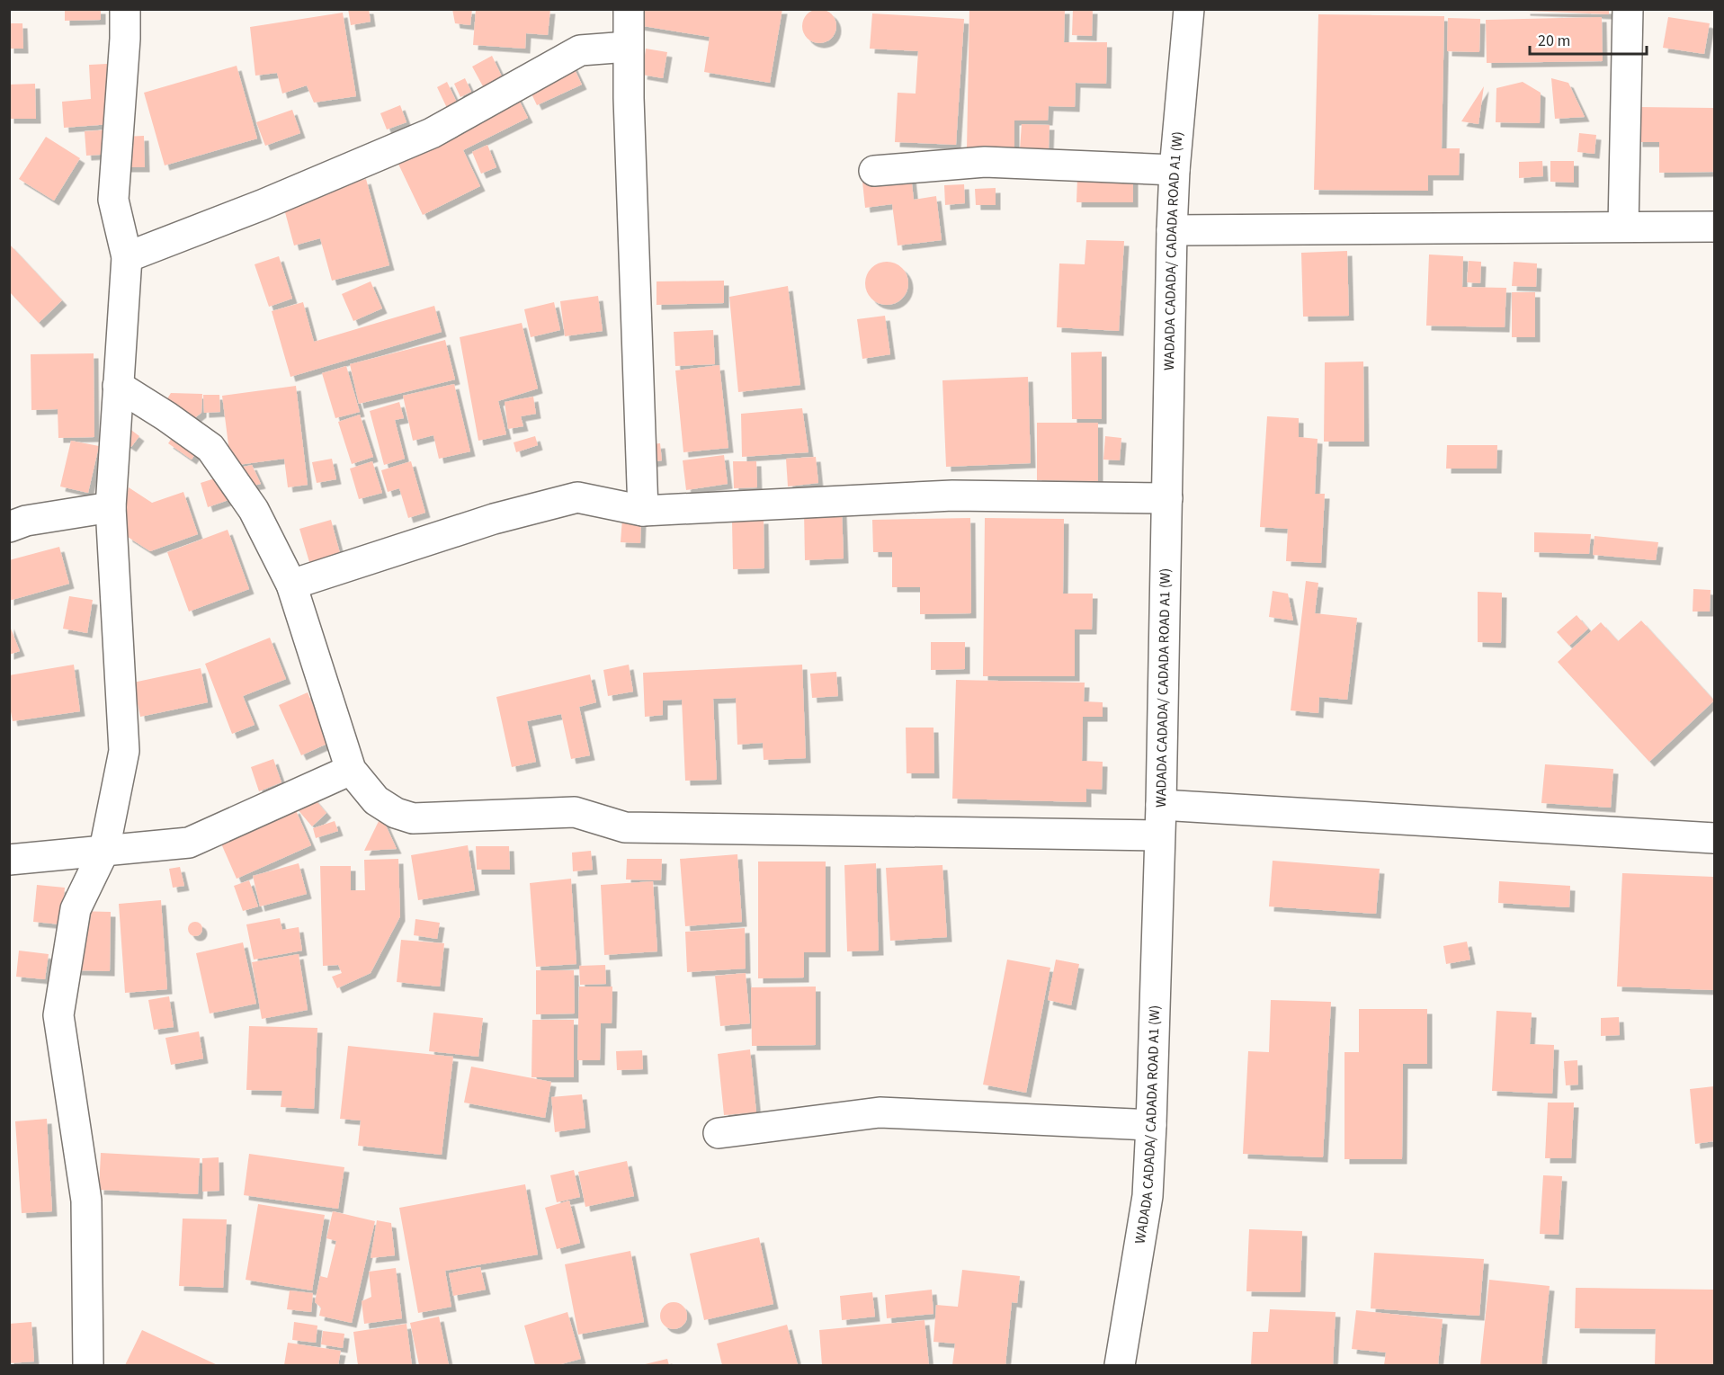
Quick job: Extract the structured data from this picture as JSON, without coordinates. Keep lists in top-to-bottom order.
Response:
{
  "streets": {
    "street": ["WADADA CADADA/ CADADA ROAD A1 (W)"]
  },
  "scale_bar": "20 m"
}
